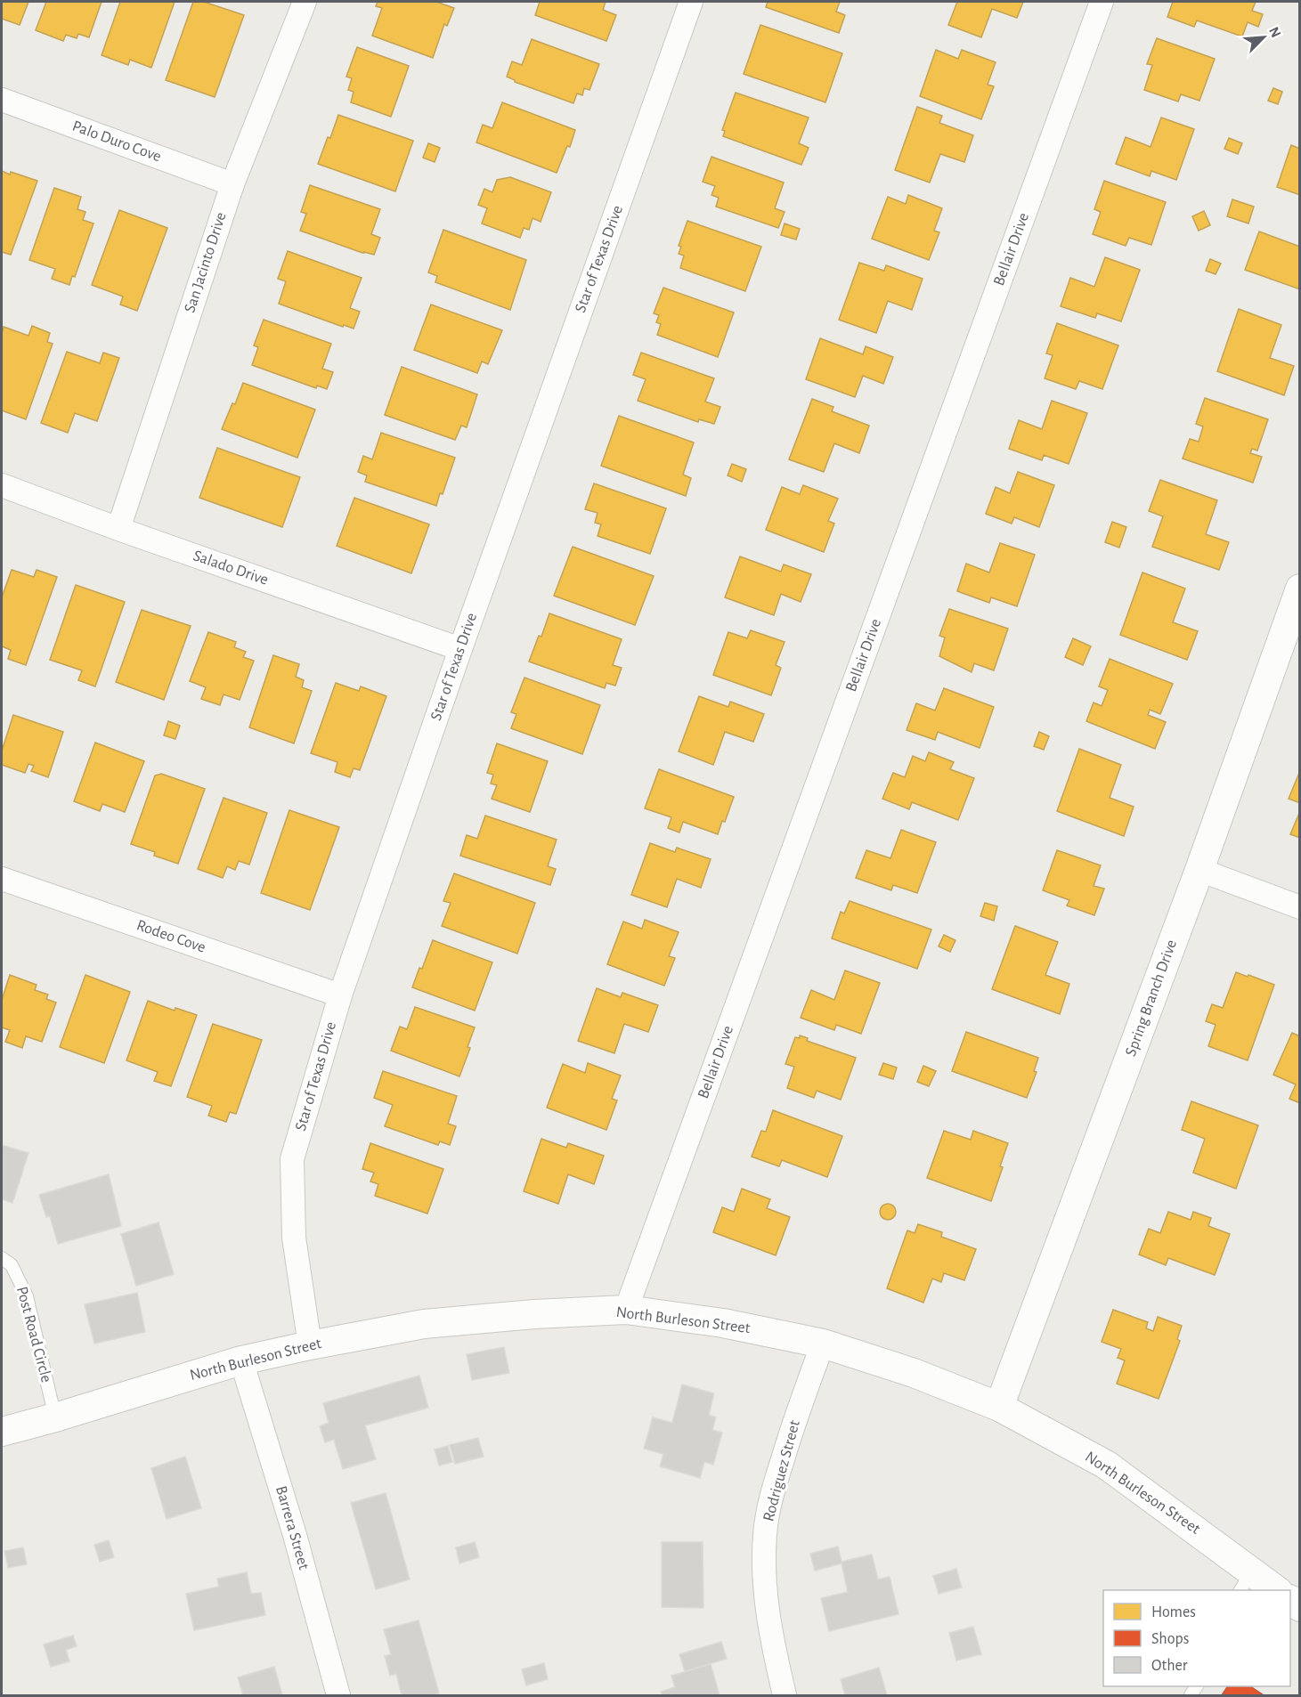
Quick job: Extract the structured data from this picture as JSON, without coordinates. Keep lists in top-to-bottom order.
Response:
{
  "streets": {
    "street": [
      "Palo Duro Cove",
      "Bellair Drive",
      "Star of Texas Drive",
      "San Jacinto Drive",
      "Salado Drive",
      "Rodeo Cove",
      "Spring Branch Drive",
      "North Burleson Street",
      "Rodriguez Street",
      "Barrera Street"
    ],
    "lane": ["Post Road Circle"]
  },
  "crossings": [
    ["Palo Duro Cove", "San Jacinto Drive"],
    ["Bellair Drive", "North Burleson Street"],
    ["Star of Texas Drive", "Salado Drive"],
    ["Star of Texas Drive", "Rodeo Cove"],
    ["Star of Texas Drive", "North Burleson Street"],
    ["San Jacinto Drive", "Salado Drive"],
    ["Spring Branch Drive", "North Burleson Street"],
    ["North Burleson Street", "Post Road Circle"],
    ["North Burleson Street", "Rodriguez Street"],
    ["North Burleson Street", "Barrera Street"]
  ],
  "legend": ["Homes", "Shops", "Other"],
  "north": "top right"
}
